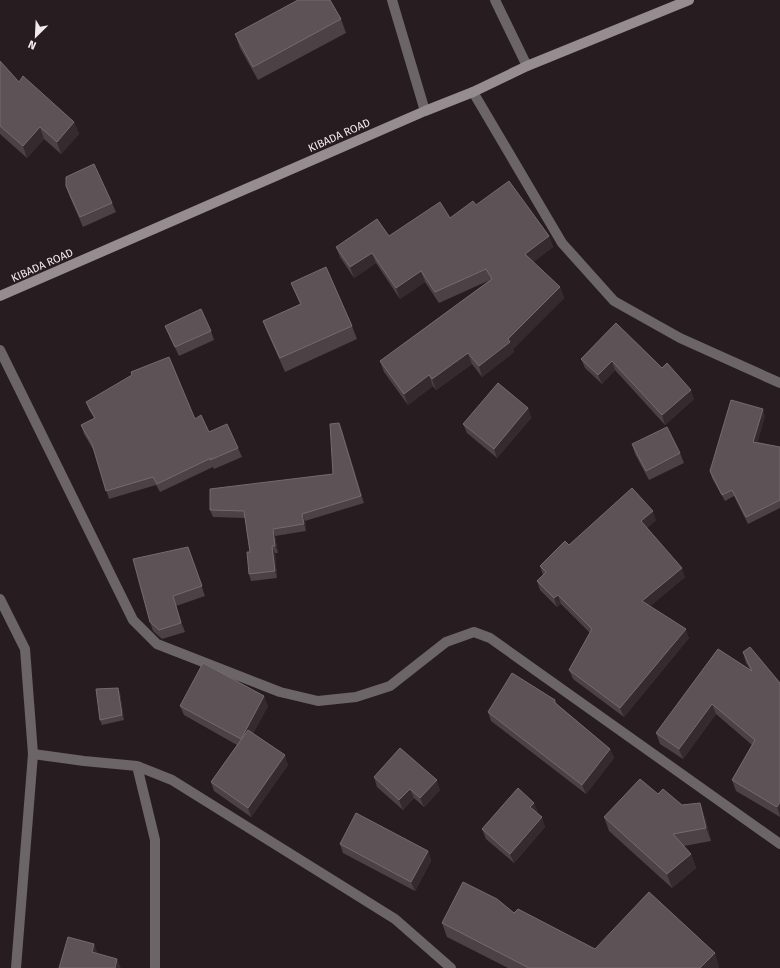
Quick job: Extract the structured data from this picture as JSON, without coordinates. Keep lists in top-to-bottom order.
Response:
{
  "streets": {
    "main road": ["KIBADA ROAD"]
  },
  "north": "bottom left"
}
